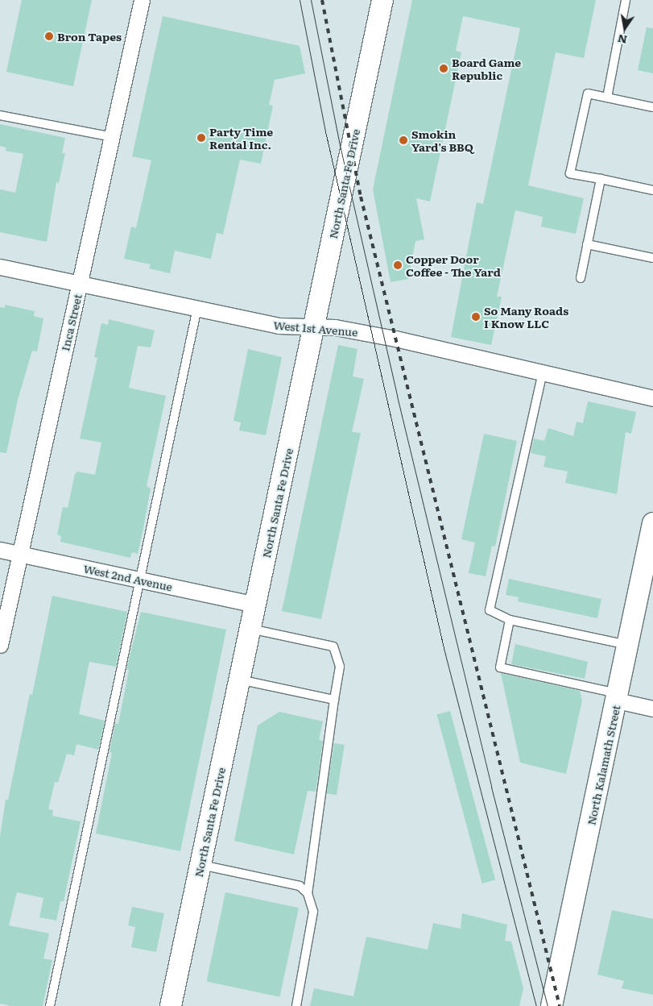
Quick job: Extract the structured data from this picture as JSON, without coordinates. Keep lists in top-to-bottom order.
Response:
{
  "streets": {
    "main road": ["North Santa Fe Drive", "North Kalamath Street"],
    "street": ["Inca Street", "West 1st Avenue", "West 2nd Avenue"]
  },
  "crossings": [
    ["North Santa Fe Drive", "West 1st Avenue"],
    ["North Santa Fe Drive", "West 2nd Avenue"],
    ["Inca Street", "West 1st Avenue"],
    ["Inca Street", "West 2nd Avenue"]
  ],
  "places": [
    "Bron Tapes",
    "Board Game Republic",
    "Party Time Rental Inc.",
    "Smokin Yard's BBQ",
    "Copper Door Coffee - The Yard",
    "So Many Roads I Know LLC"
  ],
  "north": "bottom"
}
